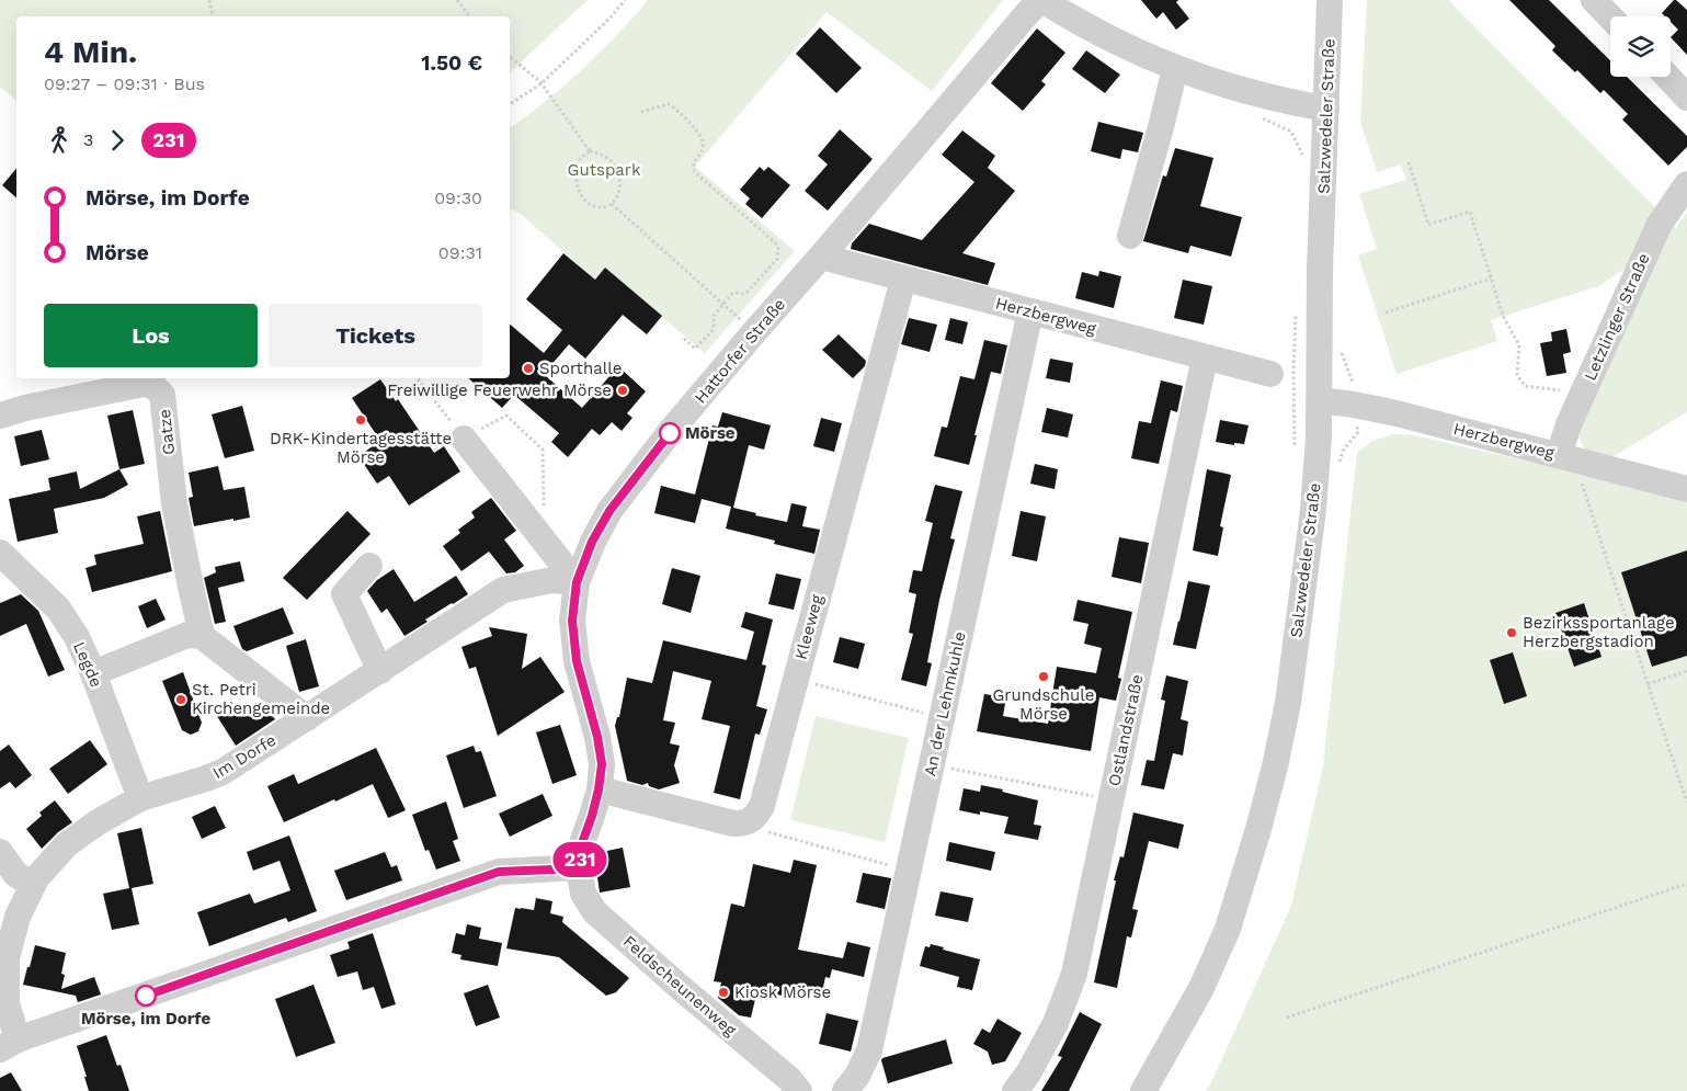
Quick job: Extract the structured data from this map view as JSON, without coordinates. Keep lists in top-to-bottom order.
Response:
{
  "streets": {
    "street": [
      "Salzwedeler Straße",
      "Herzbergweg",
      "Letzlinger Straße",
      "Hattorfer Straße",
      "Gatze",
      "Kleeweg",
      "Legde",
      "An der Lehmkuhle",
      "Ostlandstraße",
      "Im Dorfe",
      "Feldscheunenweg"
    ]
  },
  "crossings": [
    ["Salzwedeler Straße", "Herzbergweg"],
    ["Herzbergweg", "Letzlinger Straße"],
    ["Herzbergweg", "Hattorfer Straße"],
    ["Herzbergweg", "Kleeweg"],
    ["Herzbergweg", "An der Lehmkuhle"],
    ["Herzbergweg", "Ostlandstraße"],
    ["Hattorfer Straße", "Im Dorfe"],
    ["Hattorfer Straße", "Feldscheunenweg"],
    ["Legde", "Im Dorfe"]
  ],
  "parks": ["Gutspark"],
  "places": [
    "Sporthalle",
    "Freiwillige Feuerwehr Mörse",
    "DRK-Kindertagesstätte Mörse",
    "Mörse",
    "Bezirkssportanlage Herzbergstadion",
    "Grundschule Mörse",
    "St. Petri Kirchengemeinde",
    "Kiosk Mörse",
    "Mörse, im Dorfe"
  ],
  "lines": ["bus line 231"],
  "page": {
    "on_map": "231",
    "heading": ["4 Min.", "09:27 – 09:31 · Bus", "1.50 €"],
    "legs": ["3", "231"],
    "list": [
      {
        "name": "Mörse, im Dorfe",
        "value": "09:30"
      },
      {
        "name": "Mörse",
        "value": "09:31"
      }
    ],
    "buttons": ["Los", "Tickets"]
  }
}
